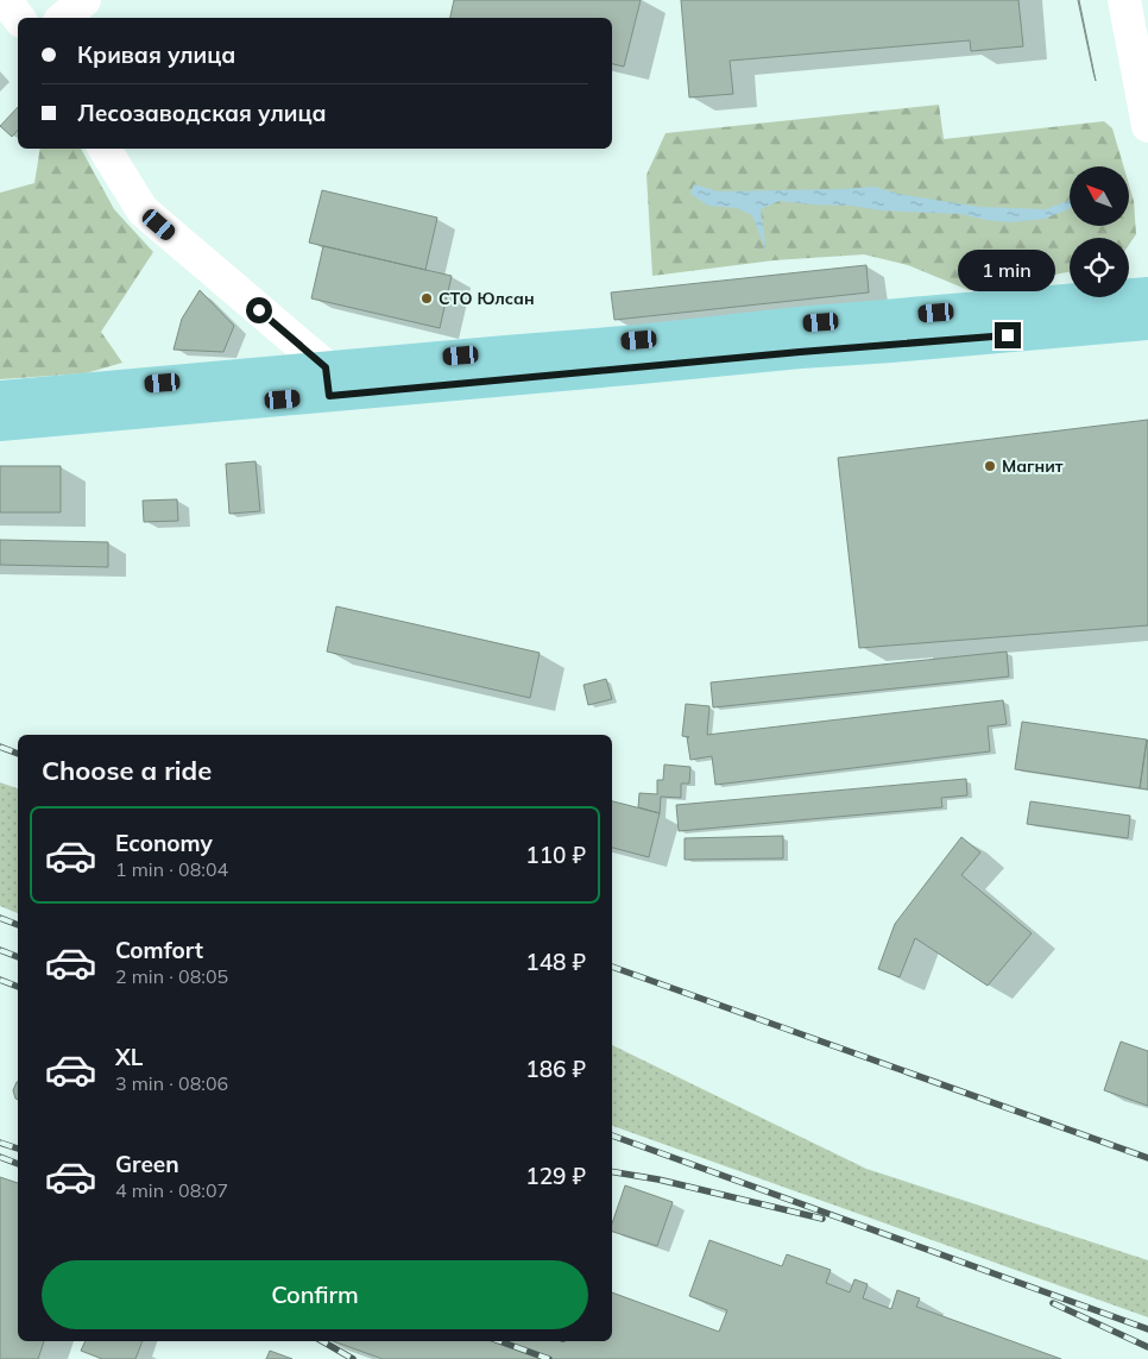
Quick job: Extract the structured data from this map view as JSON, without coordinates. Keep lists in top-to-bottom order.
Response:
{
  "places": ["СТО Юлсан", "Магнит"],
  "north": "top left",
  "page": {
    "banner": ["Кривая улица", "Лесозаводская улица"],
    "bubble": "1 min",
    "heading": "Choose a ride",
    "list": [
      {
        "name": "Economy",
        "note": "1 min · 08:04",
        "value": "110 ₽"
      },
      {
        "name": "Comfort",
        "note": "2 min · 08:05",
        "value": "148 ₽"
      },
      {
        "name": "XL",
        "note": "3 min · 08:06",
        "value": "186 ₽"
      },
      {
        "name": "Green",
        "note": "4 min · 08:07",
        "value": "129 ₽"
      }
    ],
    "buttons": "Confirm"
  }
}
